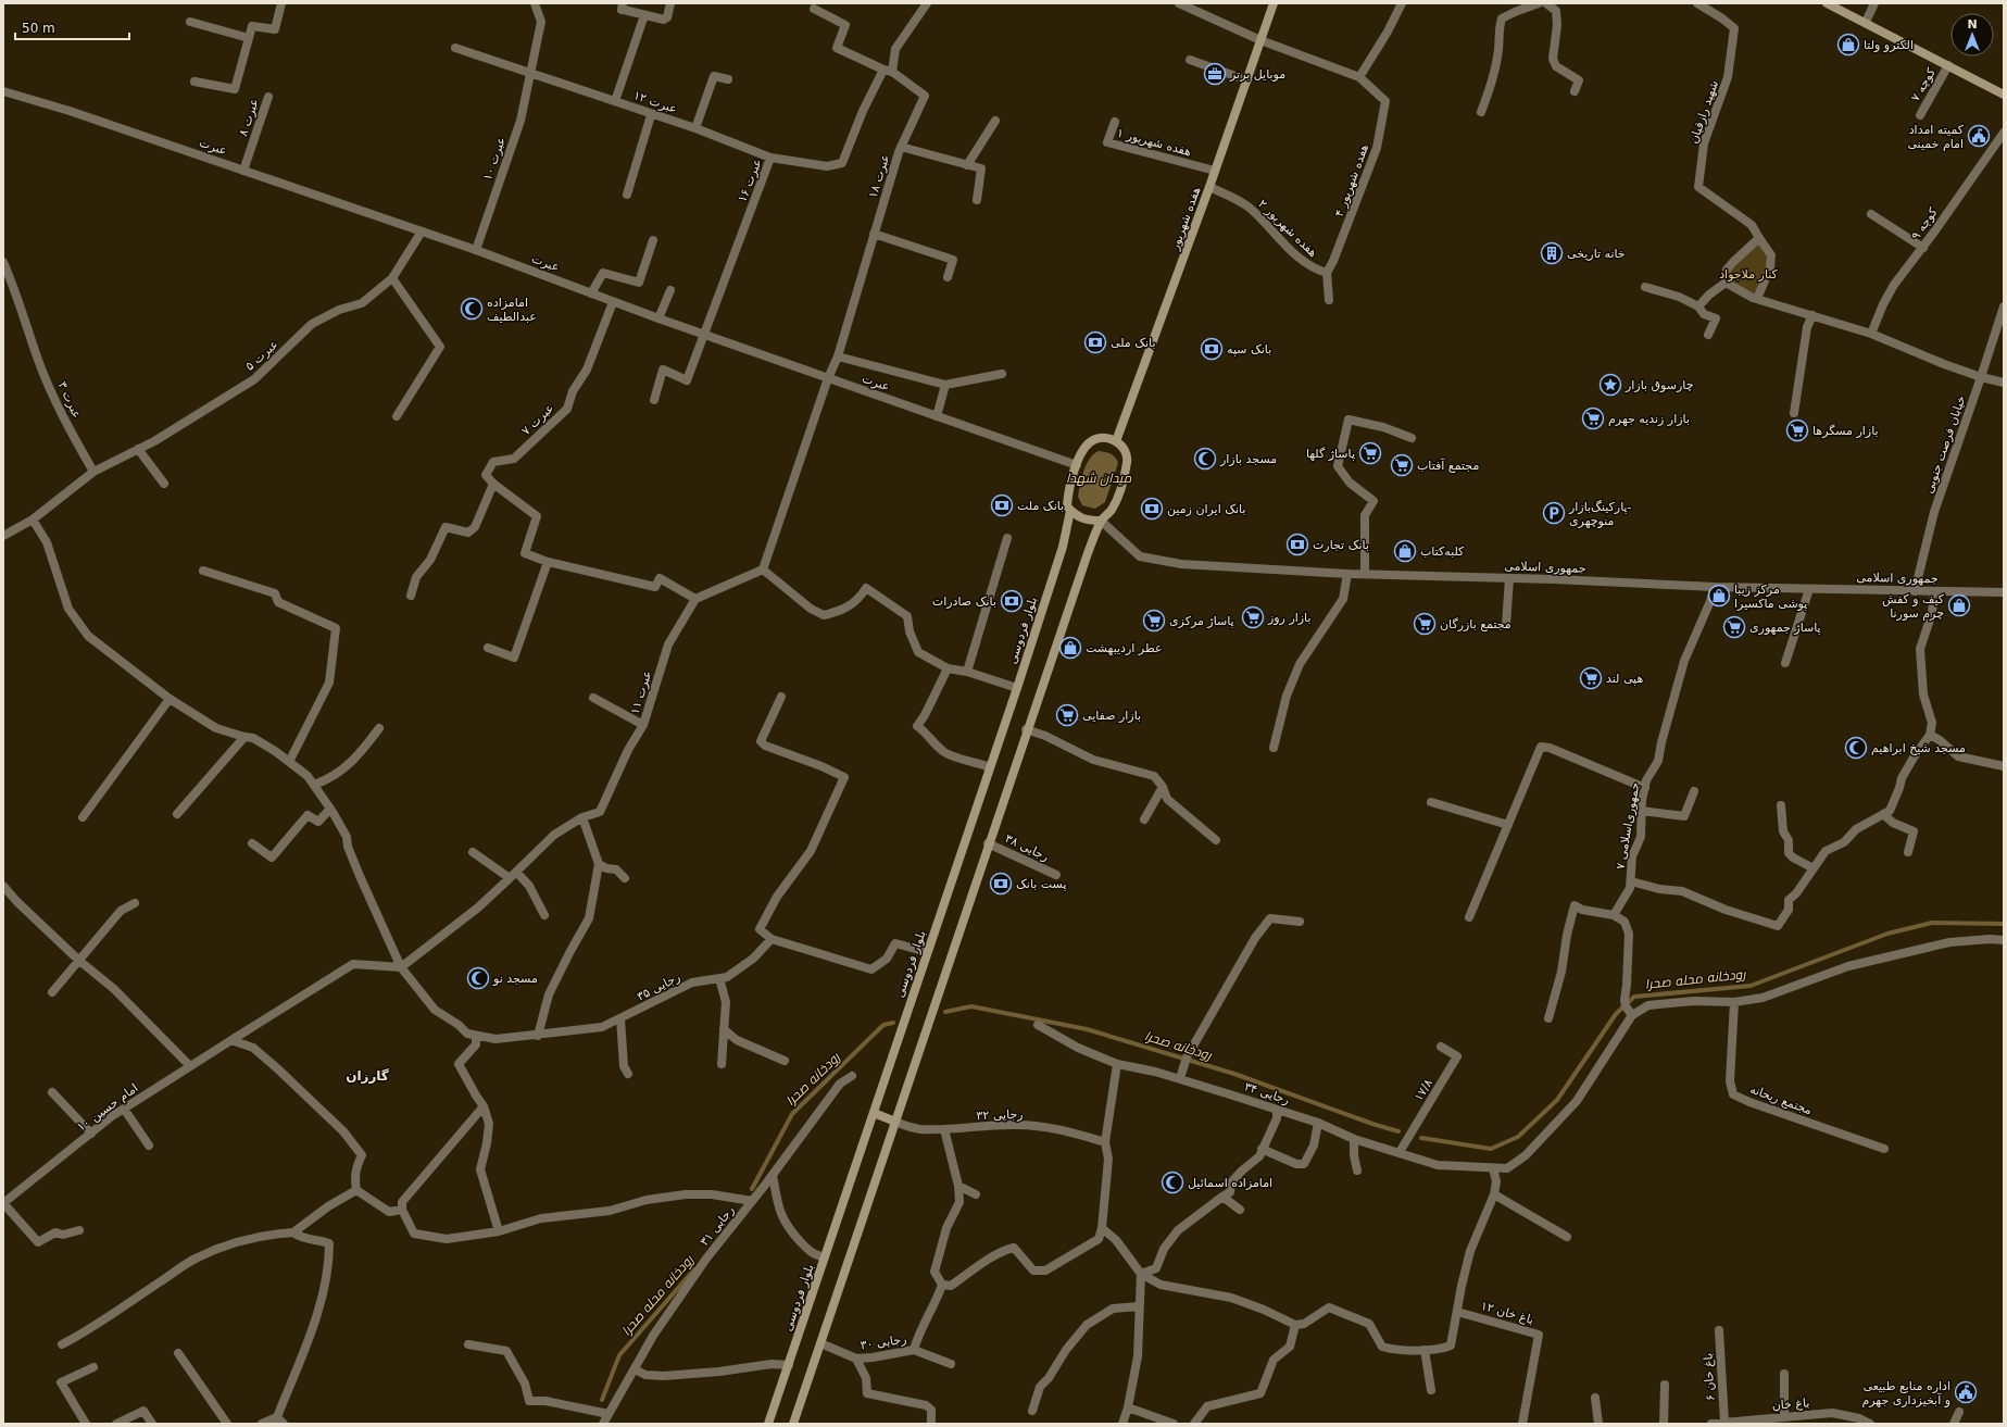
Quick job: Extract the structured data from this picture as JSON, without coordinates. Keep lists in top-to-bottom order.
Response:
{
  "streets": {
    "main road": ["هفده شهریور", "بلوار فردوسی"],
    "street": [
      "کوچه ۷",
      "عبرت ۱۲",
      "شهید رازقیان",
      "عبرت ۸",
      "هفده شهریور ۱",
      "عبرت",
      "عبرت ۱۰",
      "عبرت ۱۸",
      "عبرت ۱۶",
      "هفده شهریور ۴",
      "کوچه ۹",
      "هفده شهریور ۲",
      "عبرت ۵",
      "عبرت ۳",
      "عبرت ۷",
      "خیابان فرصت جنوبی",
      "جمهوری اسلامی",
      "عبرت ۱۱",
      "جمهوری‌اسلامی ۷",
      "رجایی ۳۸",
      "رجایی ۳۵",
      "۱۷/۸",
      "رجایی ۳۴",
      "مجتمع ریحانه",
      "امام حسین ۱۰",
      "رجایی ۳۲",
      "رجایی ۳۱",
      "باغ خان ۱۲",
      "رجایی ۳۰",
      "باغ خان ۶",
      "باغ خان"
    ]
  },
  "crossings": [
    ["عبرت ۱۲", "عبرت ۱۰"],
    ["عبرت ۱۲", "عبرت ۱۶"],
    ["عبرت ۸", "عبرت"],
    ["هفده شهریور ۱", "هفده شهریور"],
    ["عبرت", "عبرت ۱۰"],
    ["عبرت", "عبرت ۱۸"],
    ["عبرت", "عبرت ۱۶"],
    ["عبرت", "هفده شهریور"],
    ["عبرت", "عبرت ۵"],
    ["عبرت", "عبرت ۷"],
    ["عبرت", "جمهوری اسلامی"],
    ["عبرت", "بلوار فردوسی"],
    ["هفده شهریور ۴", "هفده شهریور"],
    ["هفده شهریور ۴", "هفده شهریور ۲"],
    ["هفده شهریور", "هفده شهریور ۲"],
    ["هفده شهریور", "جمهوری اسلامی"],
    ["هفده شهریور", "بلوار فردوسی"],
    ["عبرت ۵", "عبرت ۳"],
    ["خیابان فرصت جنوبی", "جمهوری اسلامی"],
    ["جمهوری اسلامی", "بلوار فردوسی"],
    ["جمهوری اسلامی", "جمهوری‌اسلامی ۷"],
    ["عبرت ۱۱", "امام حسین ۱۰"],
    ["۱۷/۸", "رجایی ۳۴"],
    ["باغ خان ۶", "باغ خان"]
  ],
  "districts": ["گارزان"],
  "water": ["میدان شهدا", "رودخانه محله صحرا", "رودخانه صحرا"],
  "parks": ["کنار ملا‌جواد"],
  "places": {
    "shop": [
      "الکترو ولتا",
      "کلبه‌کتاب",
      "مرکز زیبا پوشی ماکسیرا",
      "کیف و کفش چرم سورنا",
      "عطر اردیبهشت"
    ],
    "office": ["موبایل برتر"],
    "public building": ["کمیته امداد امام خمینی", "اداره منابع طبیعی و آبخیزداری جهرم"],
    "building": ["خانه تاریخی"],
    "mosque": [
      "امامزاده عبدالطیف",
      "مسجد بازار",
      "مسجد شیخ ابراهیم",
      "مسجد نو",
      "امامزاده اسمائیل"
    ],
    "bank": [
      "بانک ملی",
      "بانک سپه",
      "بانک ملت",
      "بانک ایران زمین",
      "بانک تجارت",
      "بانک صادرات",
      "پست بانک"
    ],
    "place": ["چارسوق بازار"],
    "supermarket": [
      "بازار زندیه جهرم",
      "بازار مسگرها",
      "پاساژ گلها",
      "مجتمع آفتاب",
      "بازار روز",
      "پاساژ مرکزی",
      "مجتمع بازرگان",
      "پاساژ جمهوری",
      "هپی لند",
      "بازار صفایی"
    ],
    "parking": ["پارکینگ‌بازار- منوچهری"]
  },
  "scale_bar": "50 m",
  "north": "top"
}
